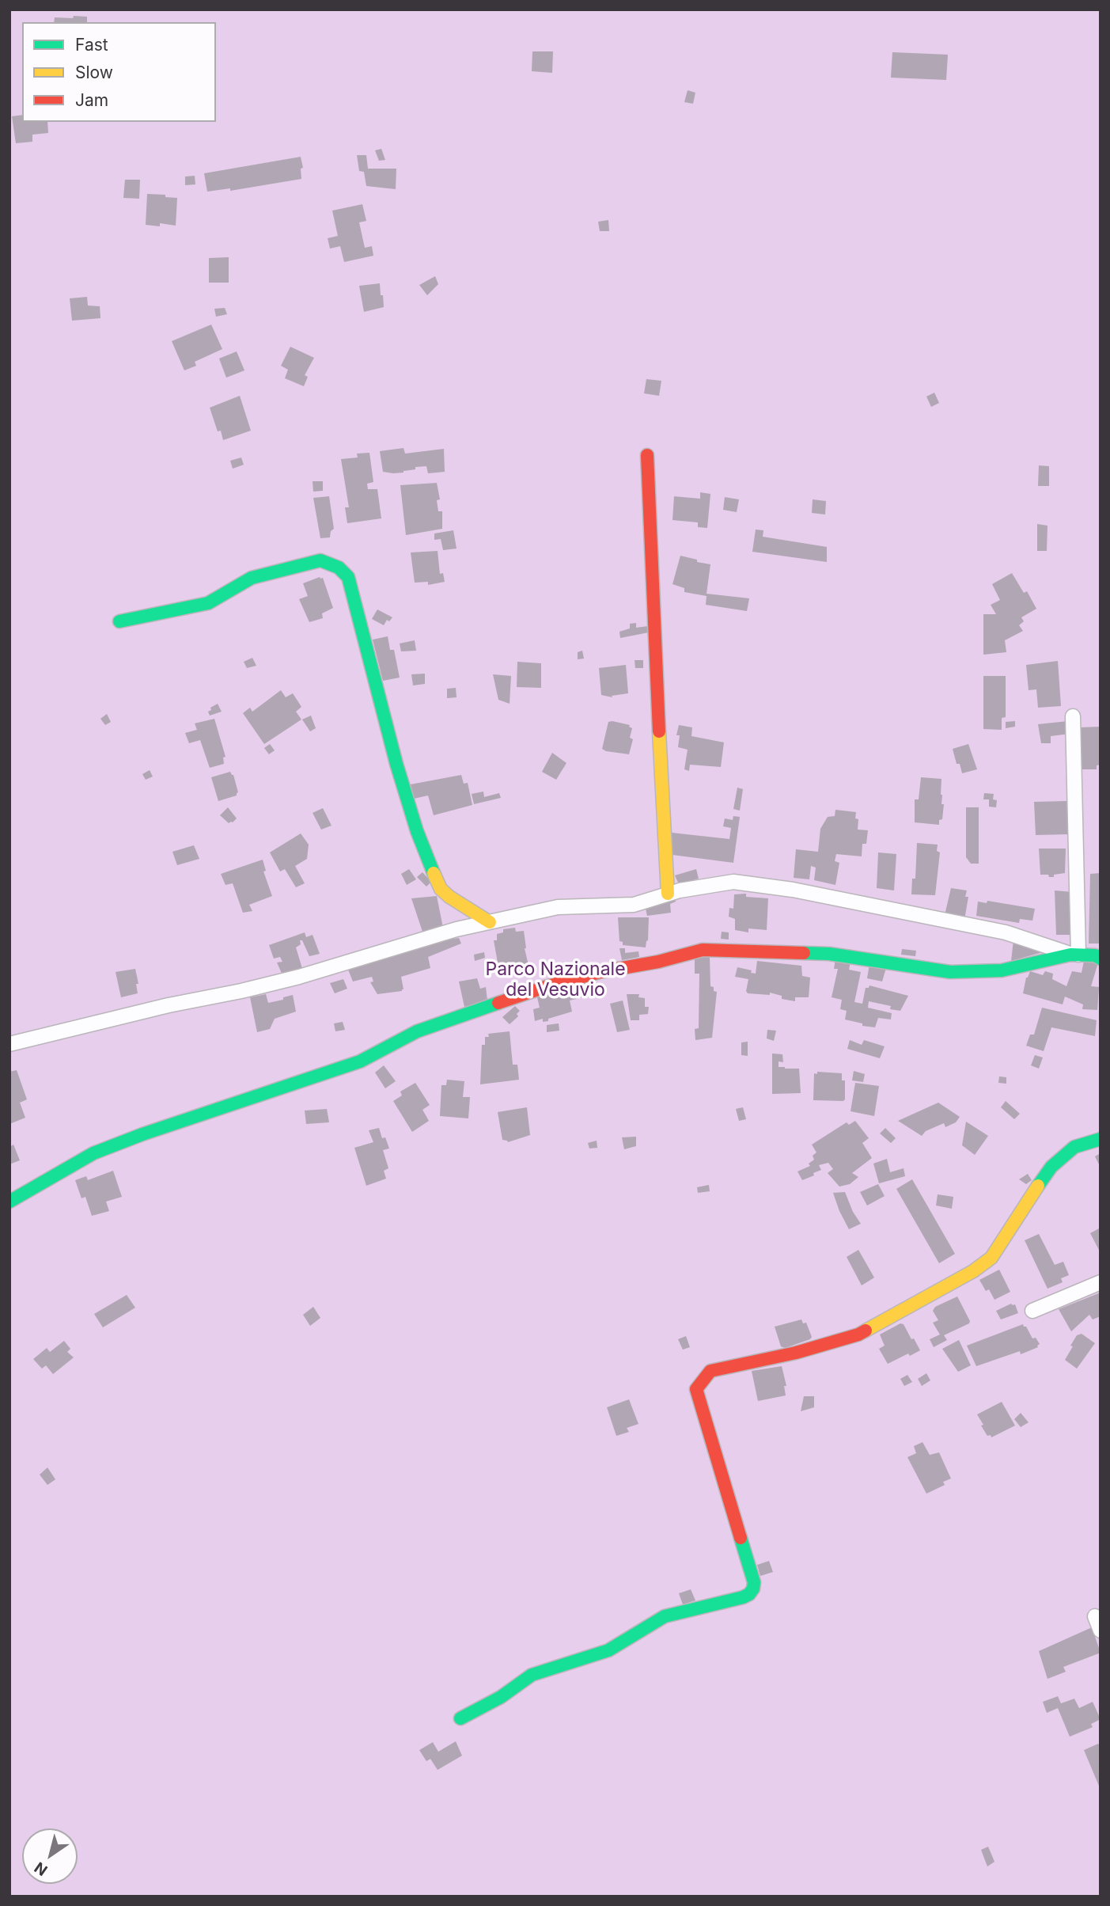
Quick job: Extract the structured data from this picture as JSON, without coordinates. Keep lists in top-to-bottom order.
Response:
{
  "parks": ["Parco Nazionale del Vesuvio"],
  "legend": ["Fast", "Slow", "Jam"],
  "north": "bottom left"
}
